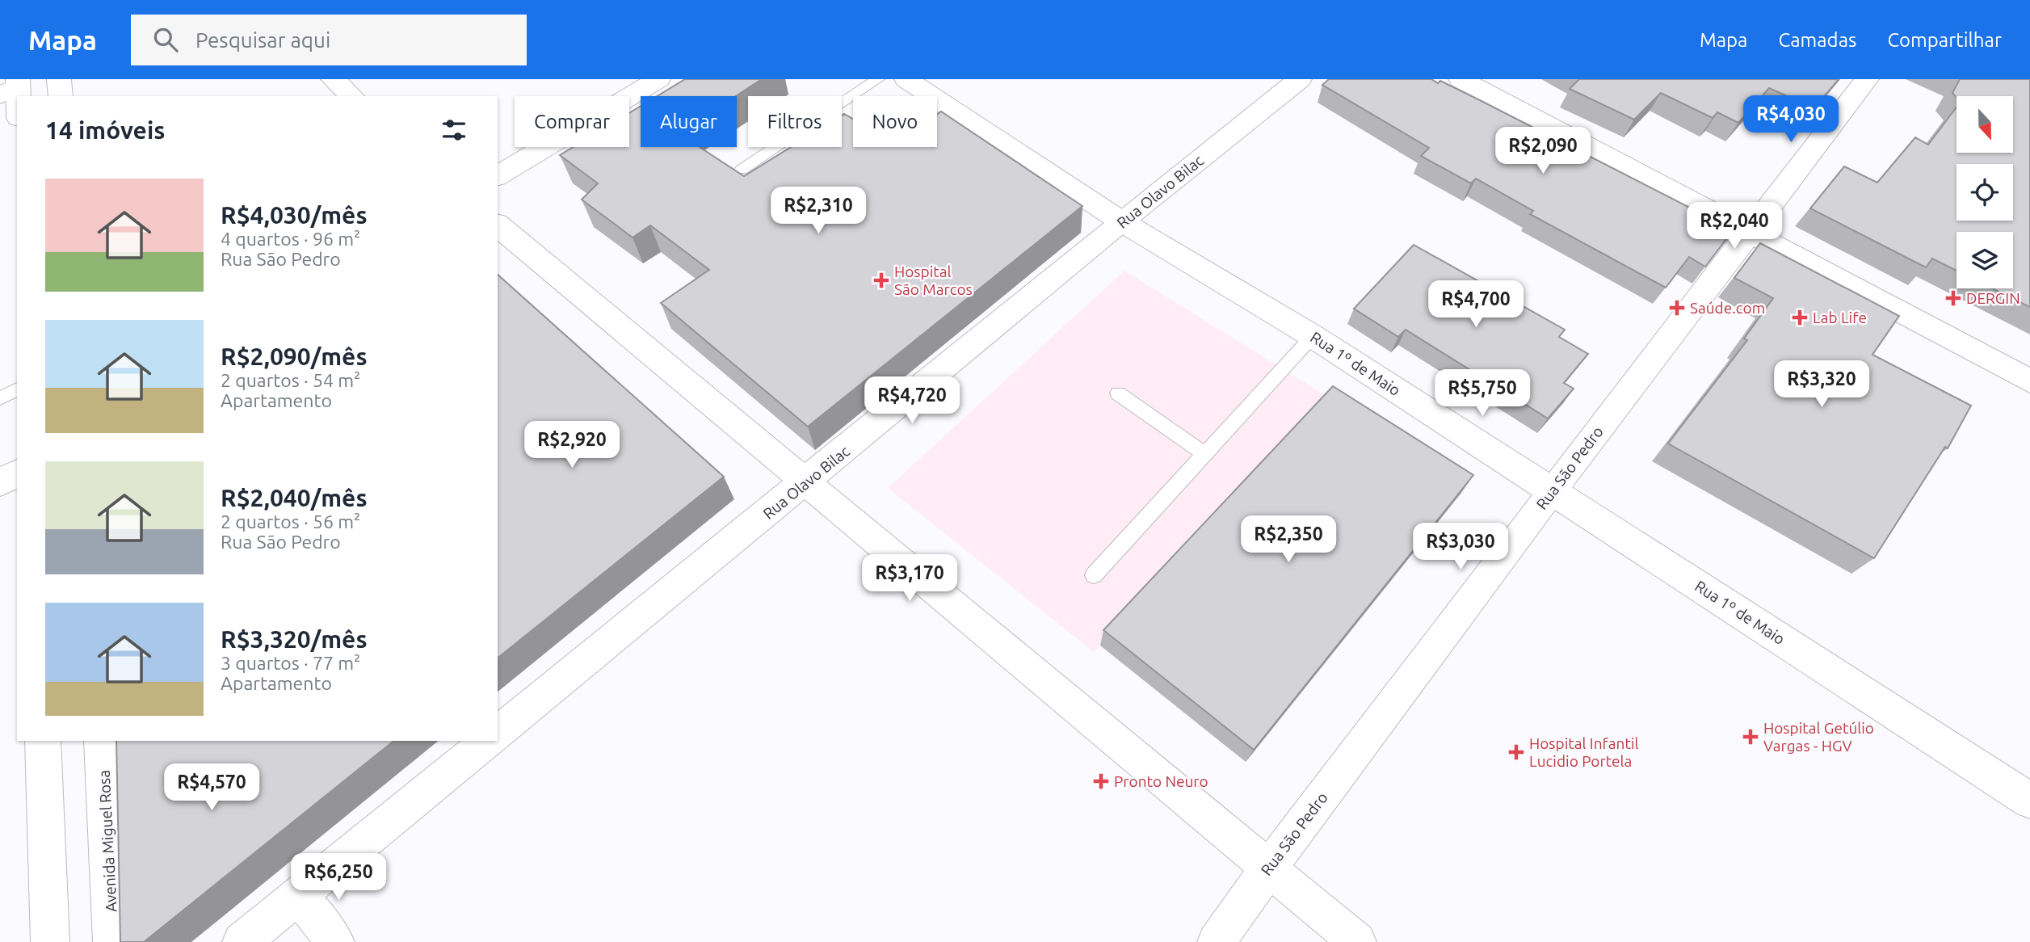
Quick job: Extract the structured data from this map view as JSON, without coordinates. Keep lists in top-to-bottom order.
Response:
{
  "streets": {
    "street": [
      "Rua Olavo Bilac",
      "Rua 1º de Maio",
      "Rua São Pedro",
      "Avenida Miguel Rosa"
    ]
  },
  "crossings": [
    ["Rua Olavo Bilac", "Rua 1º de Maio"],
    ["Rua 1º de Maio", "Rua São Pedro"]
  ],
  "places": {
    "health": [
      "Hospital São Marcos",
      "DERGIN",
      "Saúde.com",
      "Lab Life",
      "Hospital Getúlio Vargas - HGV",
      "Hospital Infantil Lucidio Portela",
      "Pronto Neuro"
    ]
  },
  "north": "bottom",
  "page": {
    "header": "Mapa",
    "search": "Pesquisar aqui",
    "nav": ["Mapa", "Camadas", "Compartilhar"],
    "price": [
      "R$4,030",
      "R$2,090",
      "R$2,310",
      "R$2,040",
      "R$4,700",
      "R$3,320",
      "R$5,750",
      "R$4,720",
      "R$2,920",
      "R$2,350",
      "R$3,030",
      "R$3,170",
      "R$4,570",
      "R$6,250"
    ],
    "chip": [
      "Comprar",
      "Alugar",
      "Filtros",
      "Novo"
    ],
    "heading": "14 imóveis",
    "list": [
      {
        "name": "R$4,030/mês",
        "note": "4 quartos · 96 m² · Rua São Pedro"
      },
      {
        "name": "R$2,090/mês",
        "note": "2 quartos · 54 m² · Apartamento"
      },
      {
        "name": "R$2,040/mês",
        "note": "2 quartos · 56 m² · Rua São Pedro"
      },
      {
        "name": "R$3,320/mês",
        "note": "3 quartos · 77 m² · Apartamento"
      }
    ]
  }
}
